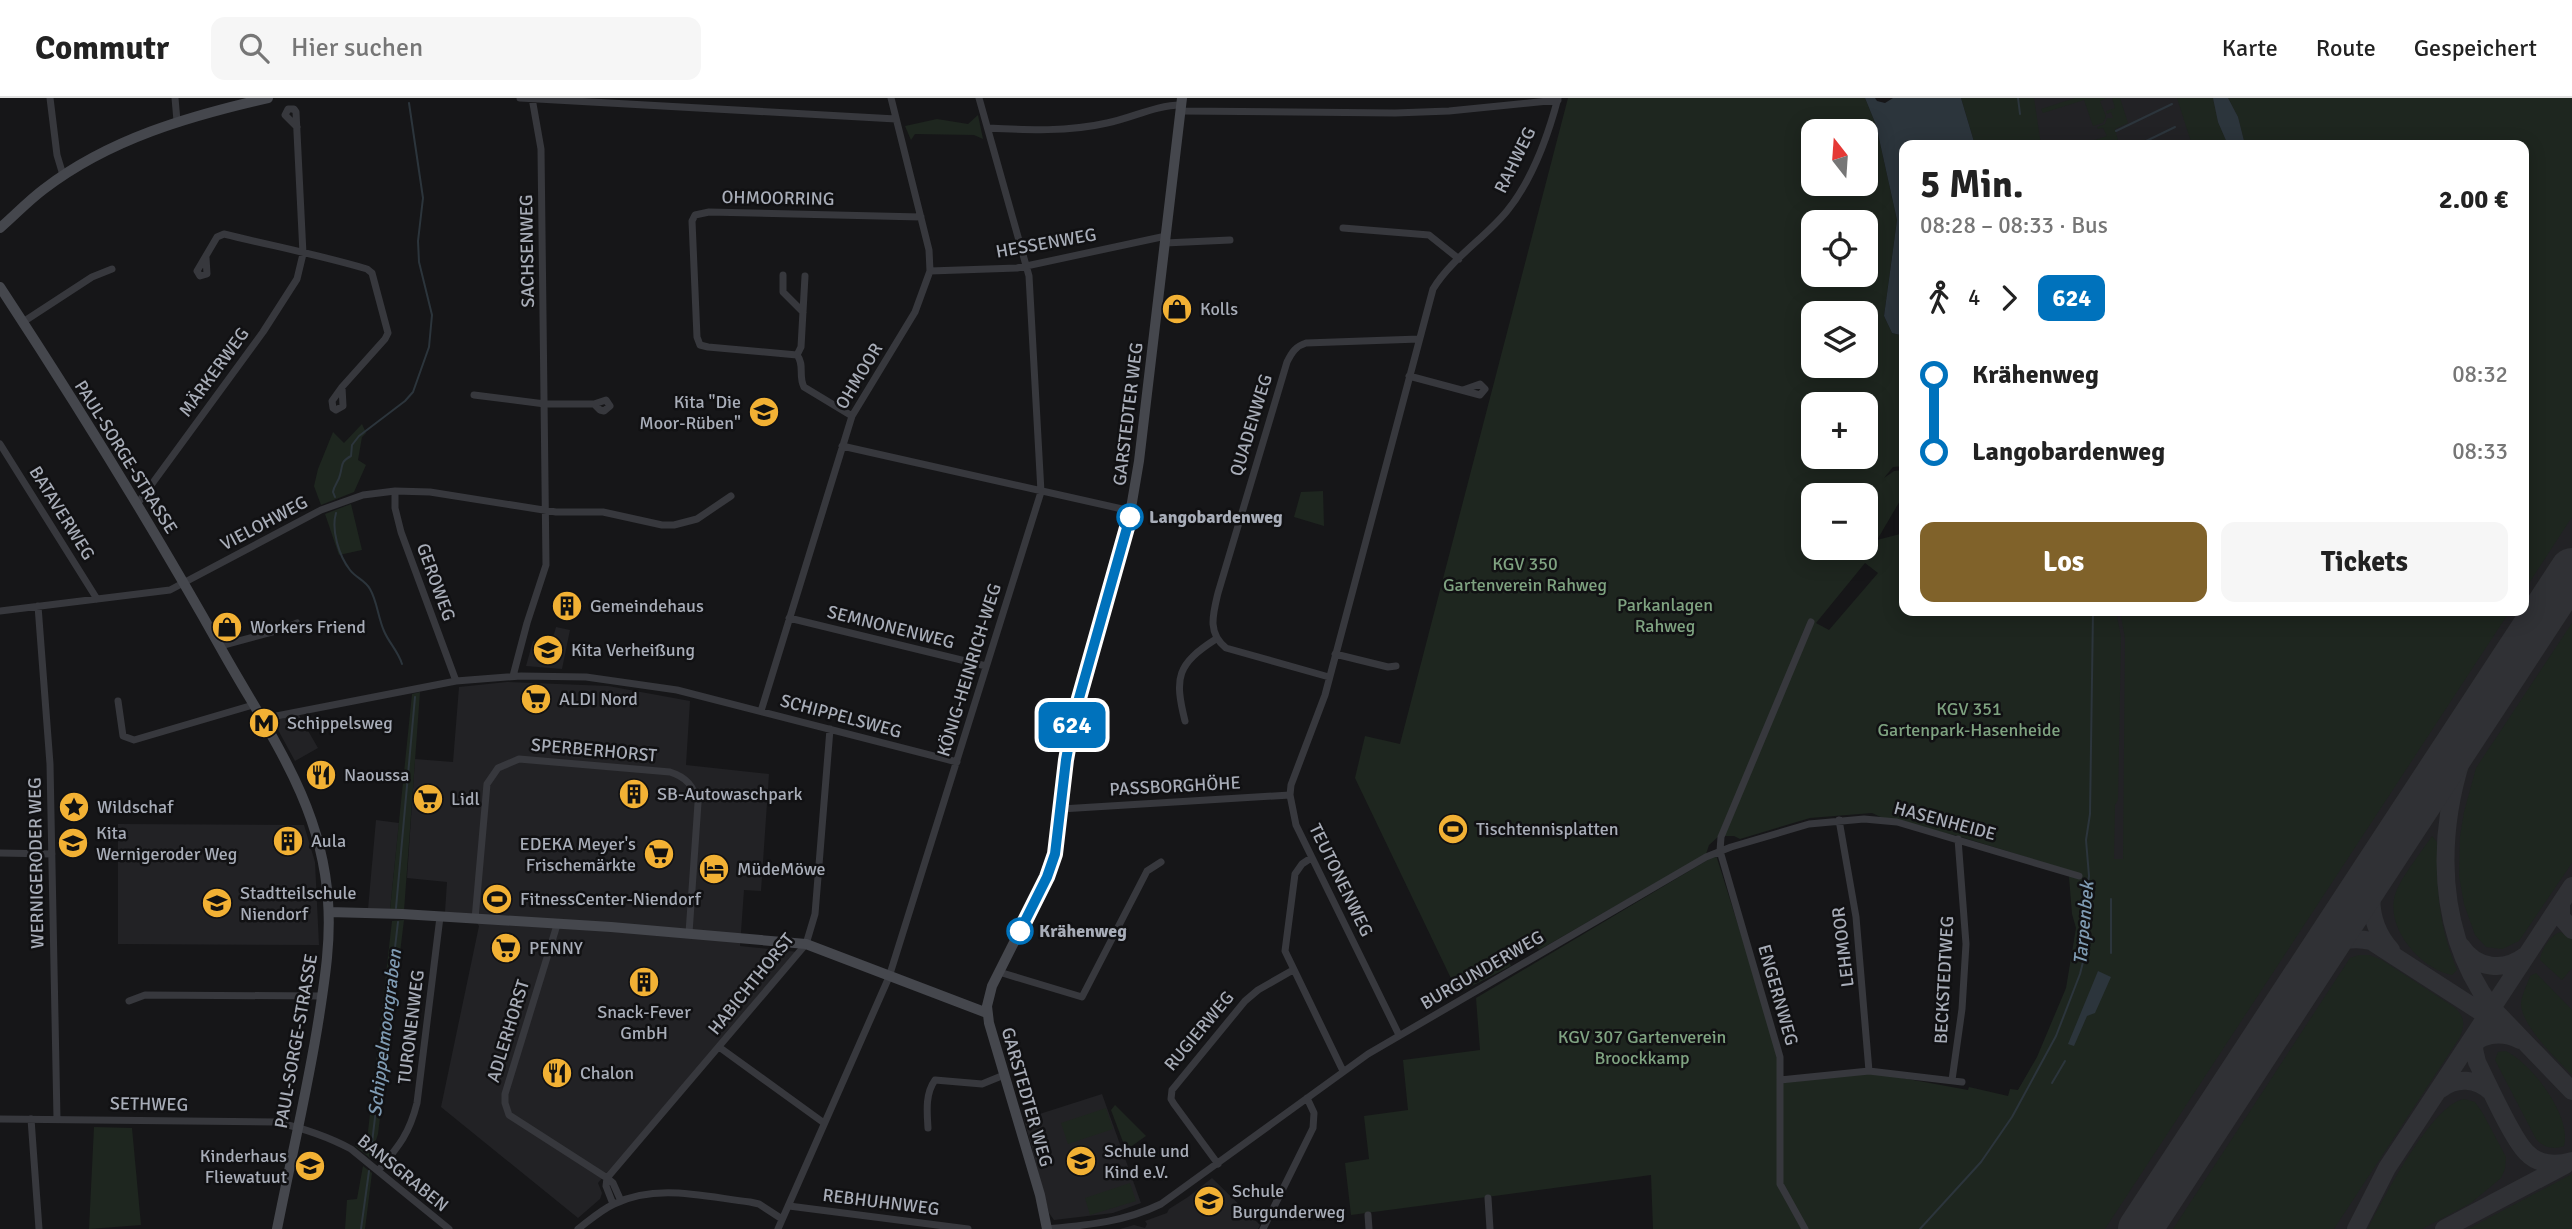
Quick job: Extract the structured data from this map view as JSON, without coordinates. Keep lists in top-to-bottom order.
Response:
{
  "streets": {
    "street": [
      "RAHWEG",
      "OHMOORRING",
      "HESSENWEG",
      "SACHSENWEG",
      "MÄRKERWEG",
      "OHMOOR",
      "GARSTEDTER WEG",
      "QUADENWEG",
      "PAUL-SORGE-STRASSE",
      "BATAVERWEG",
      "VIELOHWEG",
      "GEROWEG",
      "SEMNONENWEG",
      "KÖNIG-HEINRICH-WEG",
      "SCHIPPELSWEG",
      "SPERBERHORST",
      "PASSBORGHÖHE",
      "HASENHEIDE",
      "WERNIGERODER WEG",
      "TEUTONENWEG",
      "LEHMOOR",
      "BURGUNDERWEG",
      "BECKSTEDTWEG",
      "HABICHTHORST",
      "ENGERNWEG",
      "TURONENWEG",
      "ADLERHORST",
      "RUGIERWEG",
      "SETHWEG",
      "BANSGRABEN",
      "REBHUHNWEG"
    ]
  },
  "crossings": [
    ["RAHWEG", "TEUTONENWEG"],
    ["OHMOORRING", "OHMOOR"],
    ["HESSENWEG", "OHMOOR"],
    ["HESSENWEG", "GARSTEDTER WEG"],
    ["HESSENWEG", "KÖNIG-HEINRICH-WEG"],
    ["SACHSENWEG", "VIELOHWEG"],
    ["SACHSENWEG", "SCHIPPELSWEG"],
    ["MÄRKERWEG", "PAUL-SORGE-STRASSE"],
    ["OHMOOR", "SEMNONENWEG"],
    ["OHMOOR", "SCHIPPELSWEG"],
    ["GARSTEDTER WEG", "PASSBORGHÖHE"],
    ["GARSTEDTER WEG", "BURGUNDERWEG"],
    ["QUADENWEG", "TEUTONENWEG"],
    ["PAUL-SORGE-STRASSE", "VIELOHWEG"],
    ["PAUL-SORGE-STRASSE", "SCHIPPELSWEG"],
    ["PAUL-SORGE-STRASSE", "SETHWEG"],
    ["PAUL-SORGE-STRASSE", "BANSGRABEN"],
    ["BATAVERWEG", "VIELOHWEG"],
    ["VIELOHWEG", "GEROWEG"],
    ["VIELOHWEG", "WERNIGERODER WEG"],
    ["GEROWEG", "SCHIPPELSWEG"],
    ["SEMNONENWEG", "KÖNIG-HEINRICH-WEG"],
    ["KÖNIG-HEINRICH-WEG", "SCHIPPELSWEG"],
    ["KÖNIG-HEINRICH-WEG", "REBHUHNWEG"],
    ["SCHIPPELSWEG", "HABICHTHORST"],
    ["PASSBORGHÖHE", "TEUTONENWEG"],
    ["HASENHEIDE", "LEHMOOR"],
    ["HASENHEIDE", "BURGUNDERWEG"],
    ["HASENHEIDE", "BECKSTEDTWEG"],
    ["HASENHEIDE", "ENGERNWEG"],
    ["WERNIGERODER WEG", "SETHWEG"],
    ["TEUTONENWEG", "BURGUNDERWEG"],
    ["BURGUNDERWEG", "ENGERNWEG"],
    ["BURGUNDERWEG", "RUGIERWEG"],
    ["HABICHTHORST", "ADLERHORST"],
    ["TURONENWEG", "BANSGRABEN"],
    ["SETHWEG", "BANSGRABEN"]
  ],
  "water": ["Tarpenbek", "Schippelmoorgraben"],
  "parks": [
    "KGV 350 Gartenverein Rahweg",
    "Parkanlagen Rahweg",
    "KGV 351 Gartenpark-Hasenheide",
    "KGV 307 Gartenverein Broockkamp"
  ],
  "places": {
    "shop": ["Kolls", "Workers Friend"],
    "school or university": [
      "Kita \"Die Moor-Rüben\"",
      "Kita Verheißung",
      "Kita Wernigeroder Weg",
      "Stadtteilschule Niendorf",
      "Schule und Kind e.V.",
      "Kinderhaus Fliewatuut",
      "Schule Burgunderweg"
    ],
    "other": ["Langobardenweg", "Krähenweg"],
    "building": [
      "Gemeindehaus",
      "SB-Autowaschpark",
      "Aula",
      "Snack-Fever GmbH"
    ],
    "supermarket": [
      "ALDI Nord",
      "Lidl",
      "EDEKA Meyer's Frischemärkte",
      "PENNY"
    ],
    "metro station": ["Schippelsweg"],
    "restaurant": ["Naoussa", "Chalon"],
    "place": ["Wildschaf"],
    "sports": ["Tischtennisplatten", "FitnessCenter-Niendorf"],
    "hotel": ["MüdeMöwe"]
  },
  "lines": ["bus line 624"],
  "north": "top",
  "page": {
    "header": "Commutr",
    "search": "Hier suchen",
    "nav": ["Karte", "Route", "Gespeichert"],
    "on_map": "624",
    "map_buttons": ["+", "−"],
    "heading": ["5 Min.", "08:28 – 08:33 · Bus", "2.00 €"],
    "legs": ["4", "624"],
    "list": [
      {
        "name": "Krähenweg",
        "value": "08:32"
      },
      {
        "name": "Langobardenweg",
        "value": "08:33"
      }
    ],
    "buttons": ["Los", "Tickets"]
  }
}
